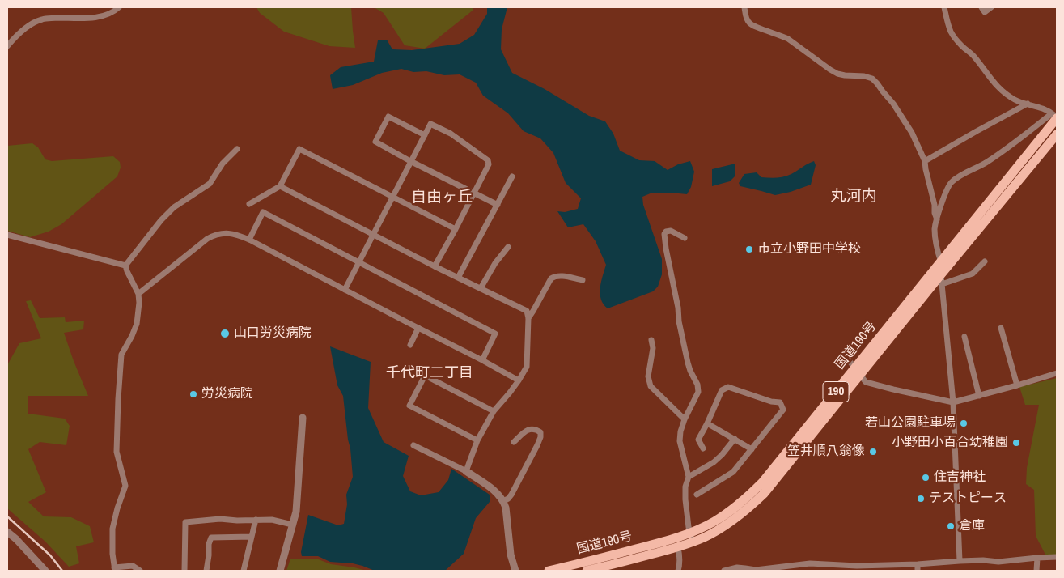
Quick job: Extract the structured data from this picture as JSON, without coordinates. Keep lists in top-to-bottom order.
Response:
{
  "streets": {
    "highway": ["国道190号", "190"]
  },
  "districts": ["丸河内", "自由ヶ丘", "千代町二丁目"],
  "places": [
    "市立小野田中学校",
    "山口労災病院",
    "労災病院",
    "若山公園駐車場",
    "小野田小百合幼稚園",
    "笠井順八翁像",
    "住吉神社",
    "テストピース",
    "倉庫"
  ]
}
